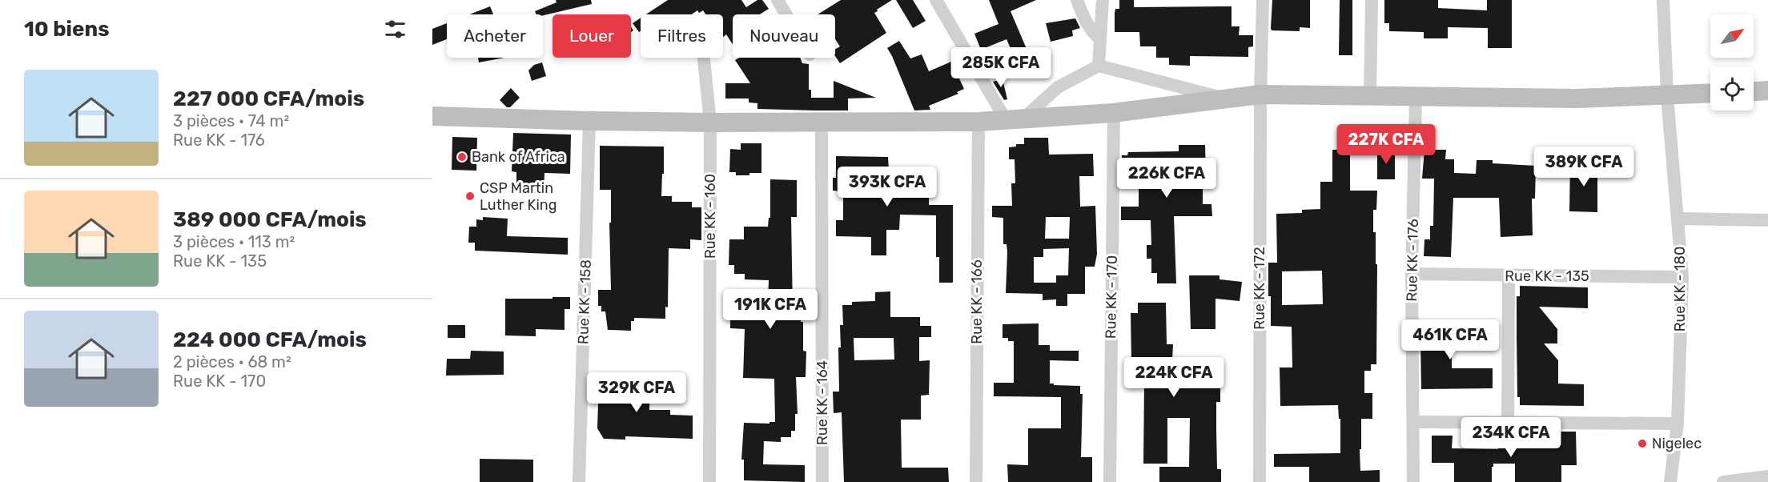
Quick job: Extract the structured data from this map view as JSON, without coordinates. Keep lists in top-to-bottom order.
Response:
{
  "streets": {
    "street": [
      "Rue KK - 160",
      "Rue KK - 176",
      "Rue KK - 135",
      "Rue KK - 172",
      "Rue KK - 180",
      "Rue KK - 170",
      "Rue KK - 158",
      "Rue KK - 166",
      "Rue KK - 164"
    ]
  },
  "crossings": [
    ["Rue KK - 176", "Rue KK - 135"],
    ["Rue KK - 135", "Rue KK - 180"]
  ],
  "places": ["Bank of Africa", "CSP Martin Luther King", "Nigelec"],
  "north": "top right",
  "page": {
    "heading": "10 biens",
    "chip": [
      "Acheter",
      "Louer",
      "Filtres",
      "Nouveau"
    ],
    "price": [
      "285K CFA",
      "227K CFA",
      "389K CFA",
      "226K CFA",
      "393K CFA",
      "191K CFA",
      "461K CFA",
      "224K CFA",
      "329K CFA",
      "234K CFA"
    ],
    "list": [
      {
        "name": "227 000 CFA/mois",
        "note": "3 pièces · 74 m² · Rue KK - 176"
      },
      {
        "name": "389 000 CFA/mois",
        "note": "3 pièces · 113 m² · Rue KK - 135"
      },
      {
        "name": "224 000 CFA/mois",
        "note": "2 pièces · 68 m² · Rue KK - 170"
      }
    ]
  }
}
